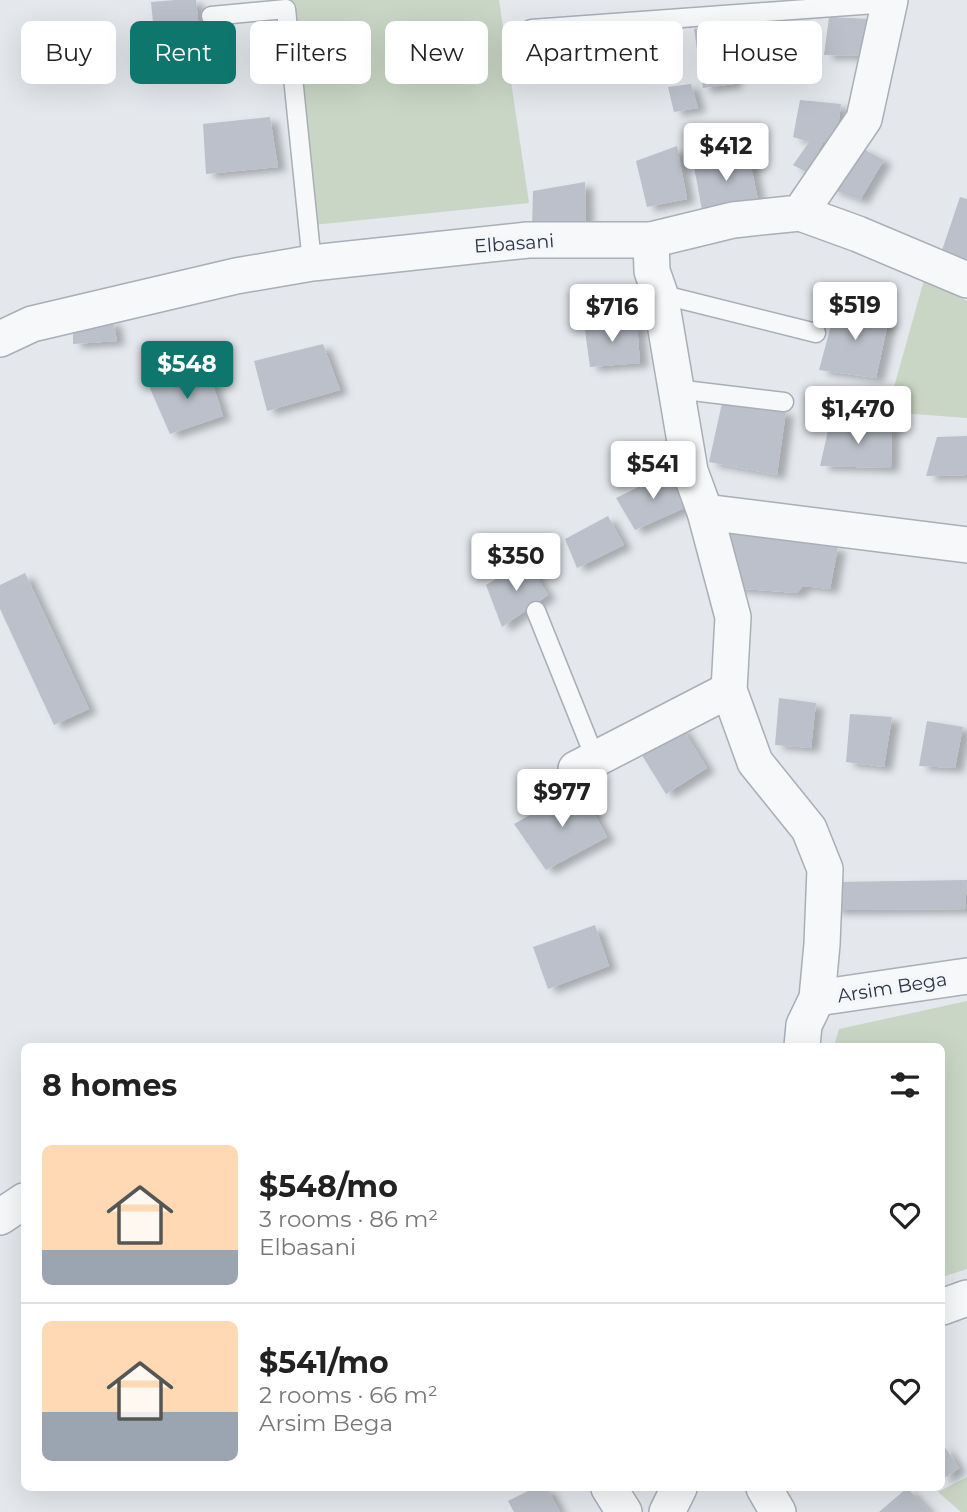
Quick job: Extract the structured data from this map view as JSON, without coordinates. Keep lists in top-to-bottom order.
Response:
{
  "streets": {
    "street": ["Elbasani", "Arsim Bega"]
  },
  "crossings": [
    ["Elbasani", "Arsim Bega"]
  ],
  "page": {
    "chip": [
      "Buy",
      "Rent",
      "Filters",
      "New",
      "Apartment",
      "House"
    ],
    "price": [
      "$412",
      "$519",
      "$716",
      "$548",
      "$1,470",
      "$541",
      "$350",
      "$977"
    ],
    "heading": "8 homes",
    "list": [
      {
        "name": "$548/mo",
        "note": "3 rooms · 86 m² · Elbasani"
      },
      {
        "name": "$541/mo",
        "note": "2 rooms · 66 m² · Arsim Bega"
      }
    ]
  }
}
